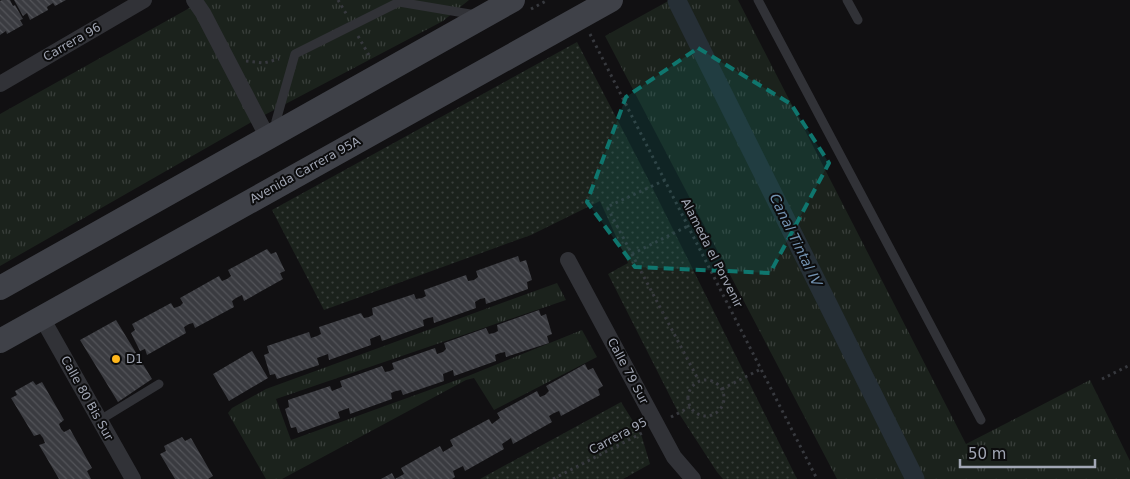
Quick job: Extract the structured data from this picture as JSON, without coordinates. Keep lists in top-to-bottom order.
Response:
{
  "streets": {
    "main road": ["Avenida Carrera 95A"],
    "street": ["Carrera 96", "Calle 79 Sur", "Calle 80 Bis Sur"],
    "path": ["Alameda el Porvenir", "Carrera 95"]
  },
  "crossings": [
    ["Avenida Carrera 95A", "Calle 80 Bis Sur"],
    ["Calle 79 Sur", "Carrera 95"]
  ],
  "water": ["Canal Tintal IV"],
  "places": ["D1"],
  "scale_bar": "50 m"
}
